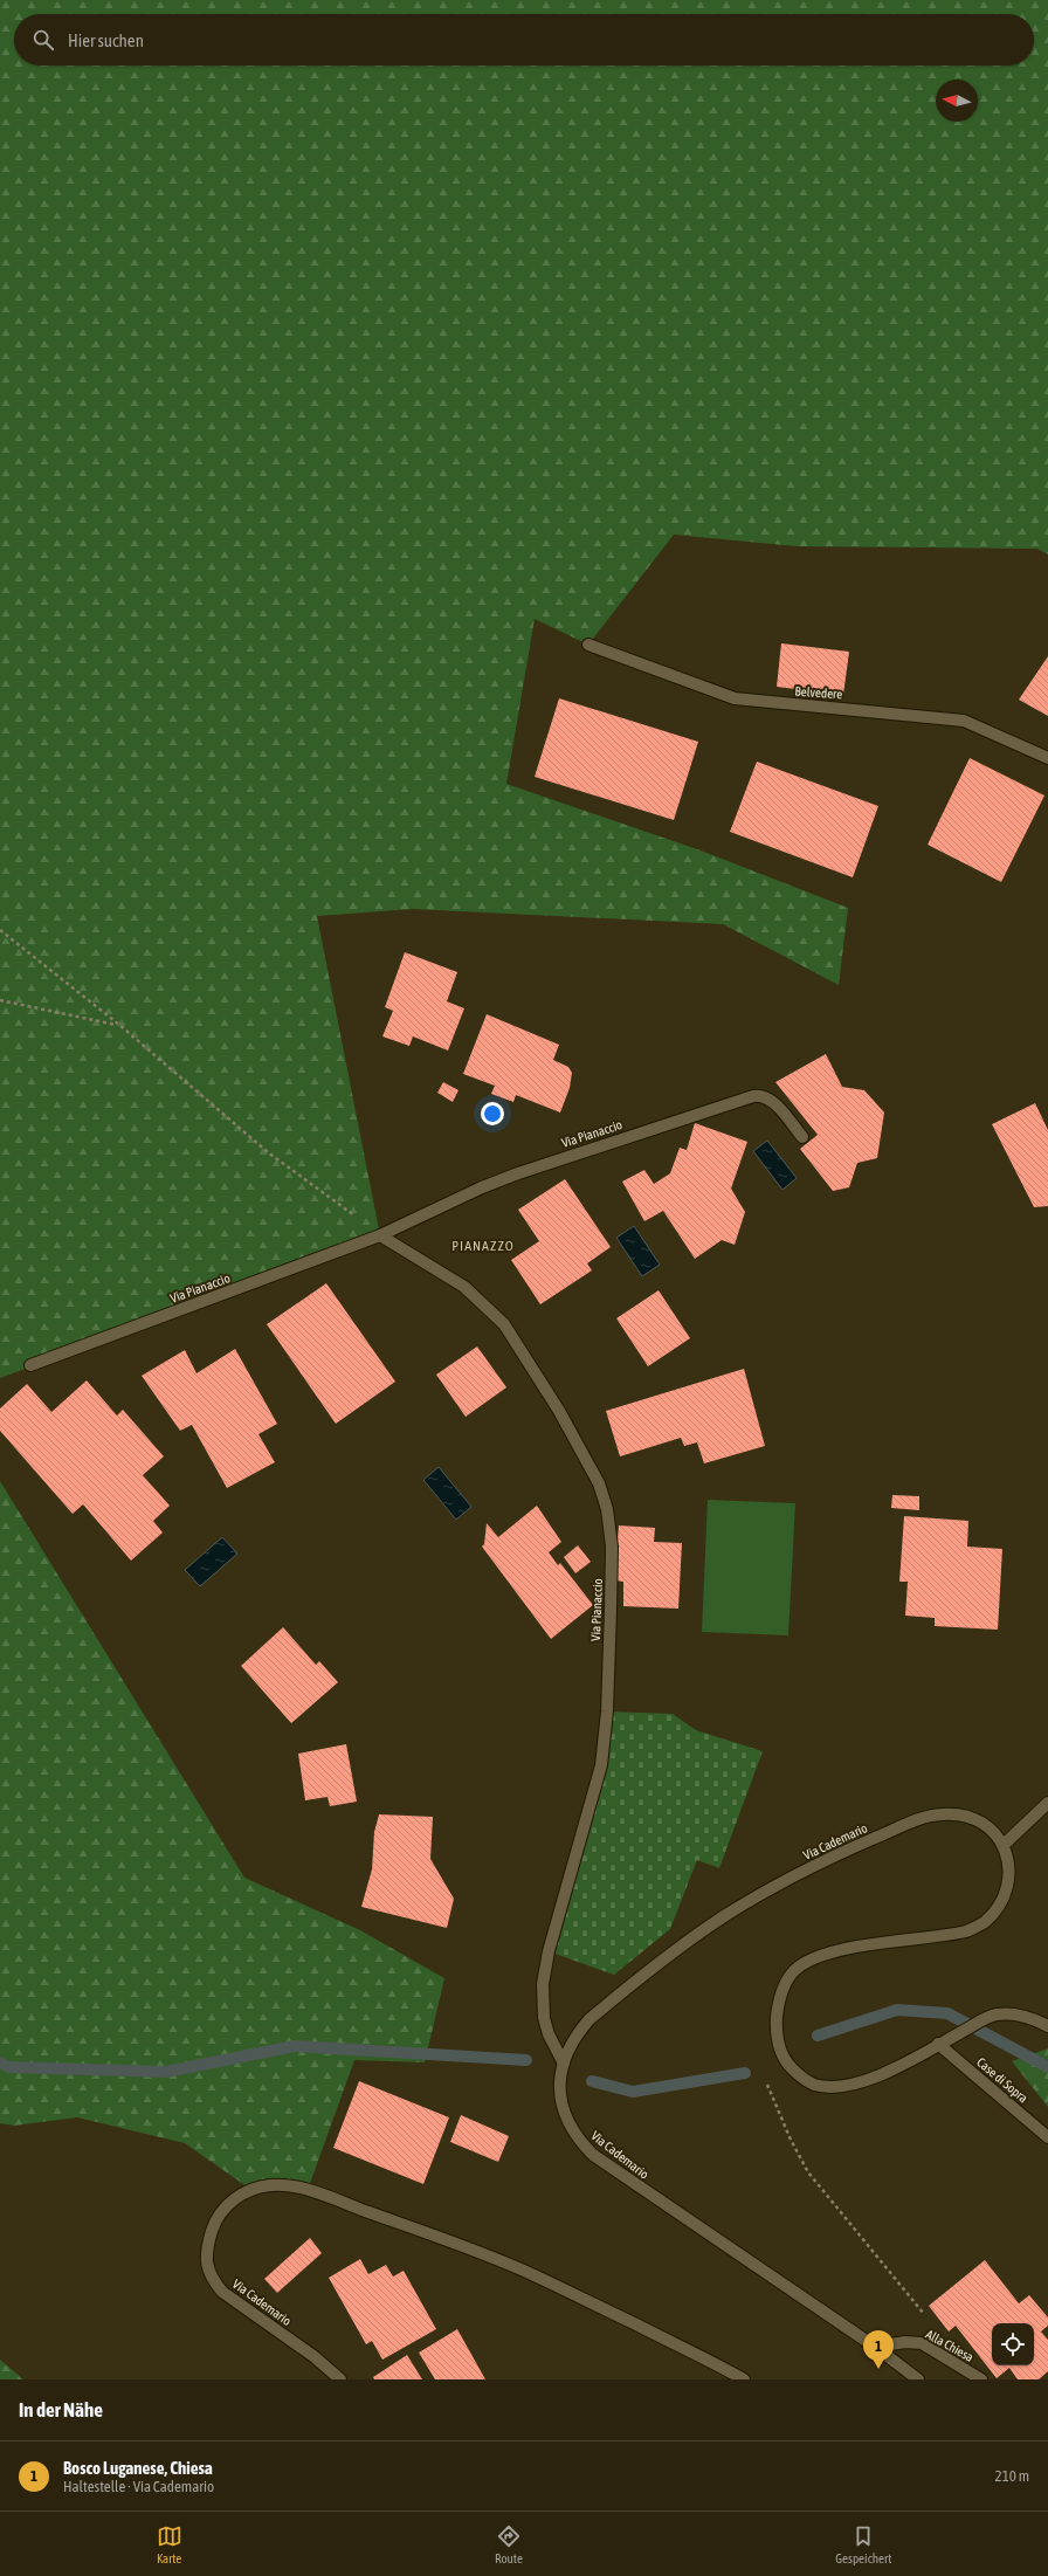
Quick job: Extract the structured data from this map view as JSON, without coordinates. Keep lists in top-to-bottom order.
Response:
{
  "streets": {
    "street": [
      "Belvedere",
      "Via Pianaccio",
      "Via Cademario",
      "Case di Sopra",
      "Alla Chiesa"
    ]
  },
  "crossings": [
    ["Via Pianaccio", "Via Cademario"],
    ["Via Cademario", "Case di Sopra"],
    ["Via Cademario", "Alla Chiesa"]
  ],
  "districts": ["PIANAZZO"],
  "north": "left",
  "page": {
    "search": "Hier suchen",
    "pins": "1",
    "heading": "In der Nähe",
    "list": [
      {
        "mark": "1",
        "name": "Bosco Luganese, Chiesa",
        "note": "Haltestelle · Via Cademario",
        "value": "210 m"
      }
    ],
    "nav": ["Karte", "Route", "Gespeichert"]
  }
}
